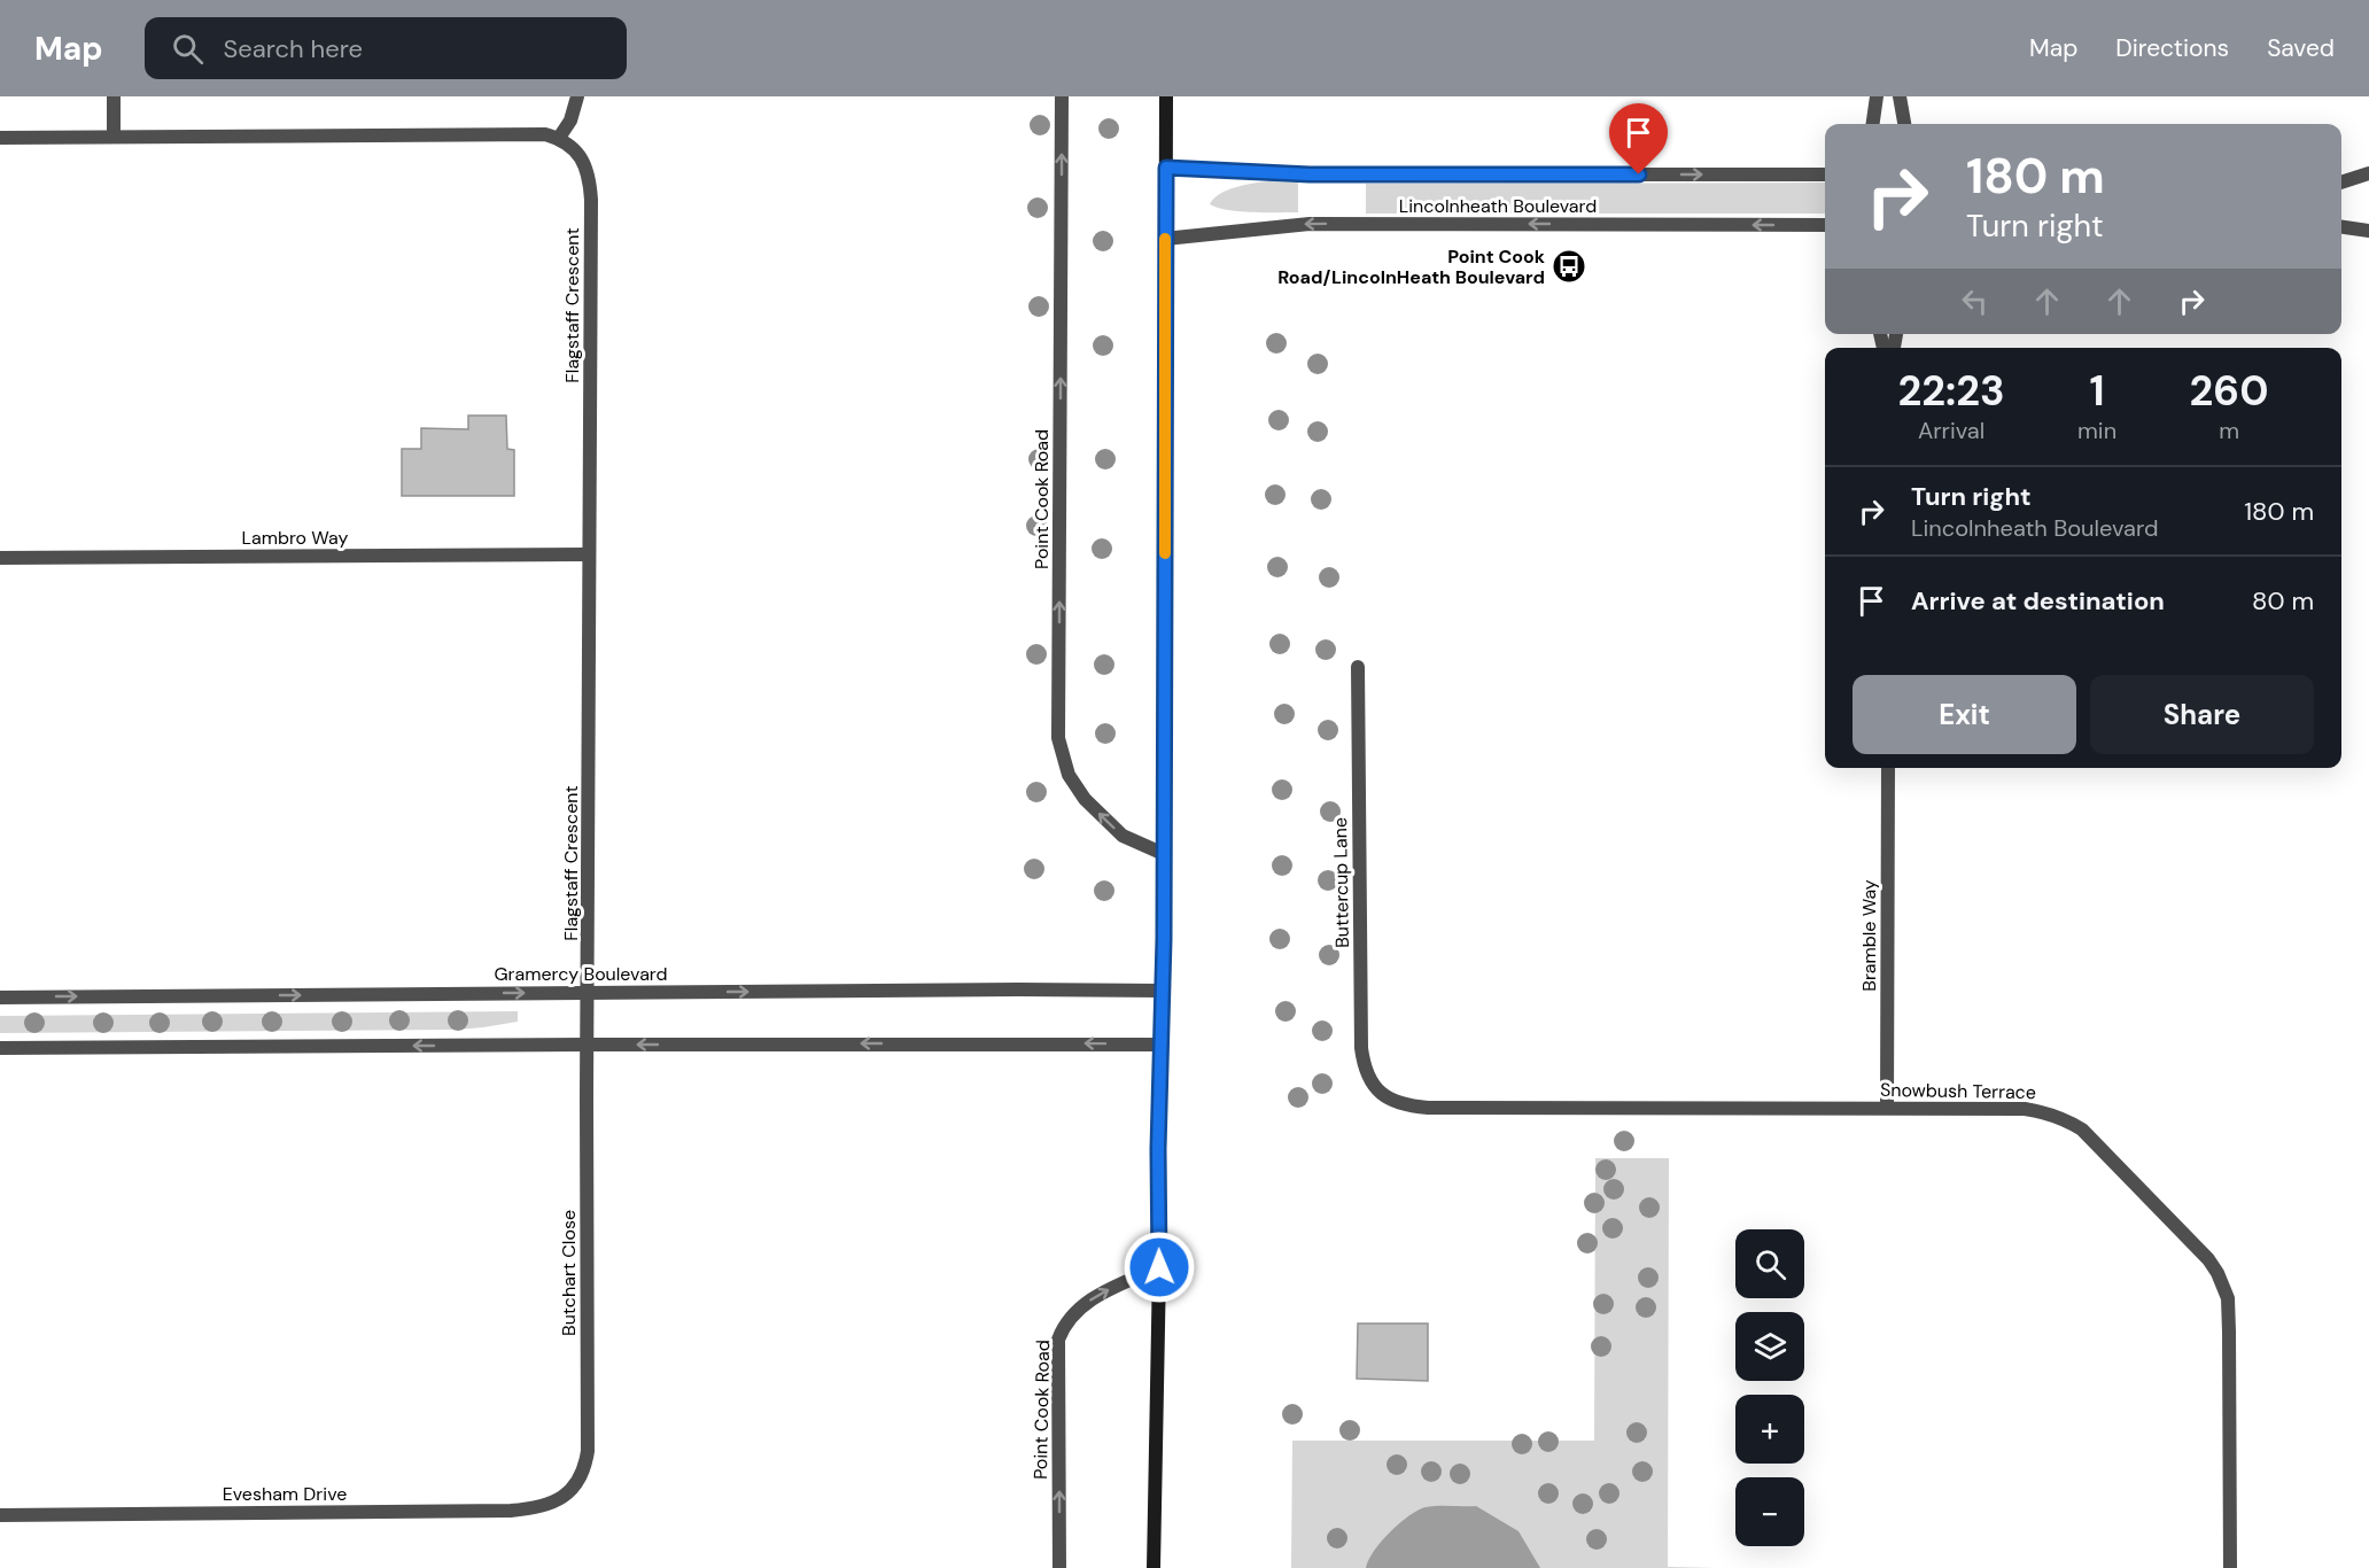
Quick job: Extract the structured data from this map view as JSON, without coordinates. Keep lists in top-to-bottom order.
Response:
{
  "streets": {
    "street": [
      "Lincolnheath Boulevard",
      "Flagstaff Crescent",
      "Point Cook Road",
      "Lambro Way",
      "Buttercup Lane",
      "Bramble Way",
      "Gramercy Boulevard",
      "Snowbush Terrace",
      "Butchart Close",
      "Evesham Drive"
    ]
  },
  "crossings": [
    ["Flagstaff Crescent", "Lambro Way"],
    ["Flagstaff Crescent", "Gramercy Boulevard"],
    ["Flagstaff Crescent", "Butchart Close"],
    ["Buttercup Lane", "Snowbush Terrace"],
    ["Bramble Way", "Snowbush Terrace"],
    ["Butchart Close", "Evesham Drive"]
  ],
  "one_way": ["Point Cook Road"],
  "places": {
    "bus stop": ["Point Cook Road/LincolnHeath Boulevard"]
  },
  "page": {
    "header": "Map",
    "search": "Search here",
    "nav": ["Map", "Directions", "Saved"],
    "turn": ["180 m", "Turn right"],
    "eta": [
      "22:23",
      "Arrival",
      "1",
      "min",
      "260",
      "m"
    ],
    "list": [
      {
        "name": "Turn right",
        "note": "Lincolnheath Boulevard",
        "value": "180 m"
      },
      {
        "name": "Arrive at destination",
        "value": "80 m"
      }
    ],
    "buttons": ["Exit", "Share"],
    "map_buttons": ["+", "−"]
  }
}
